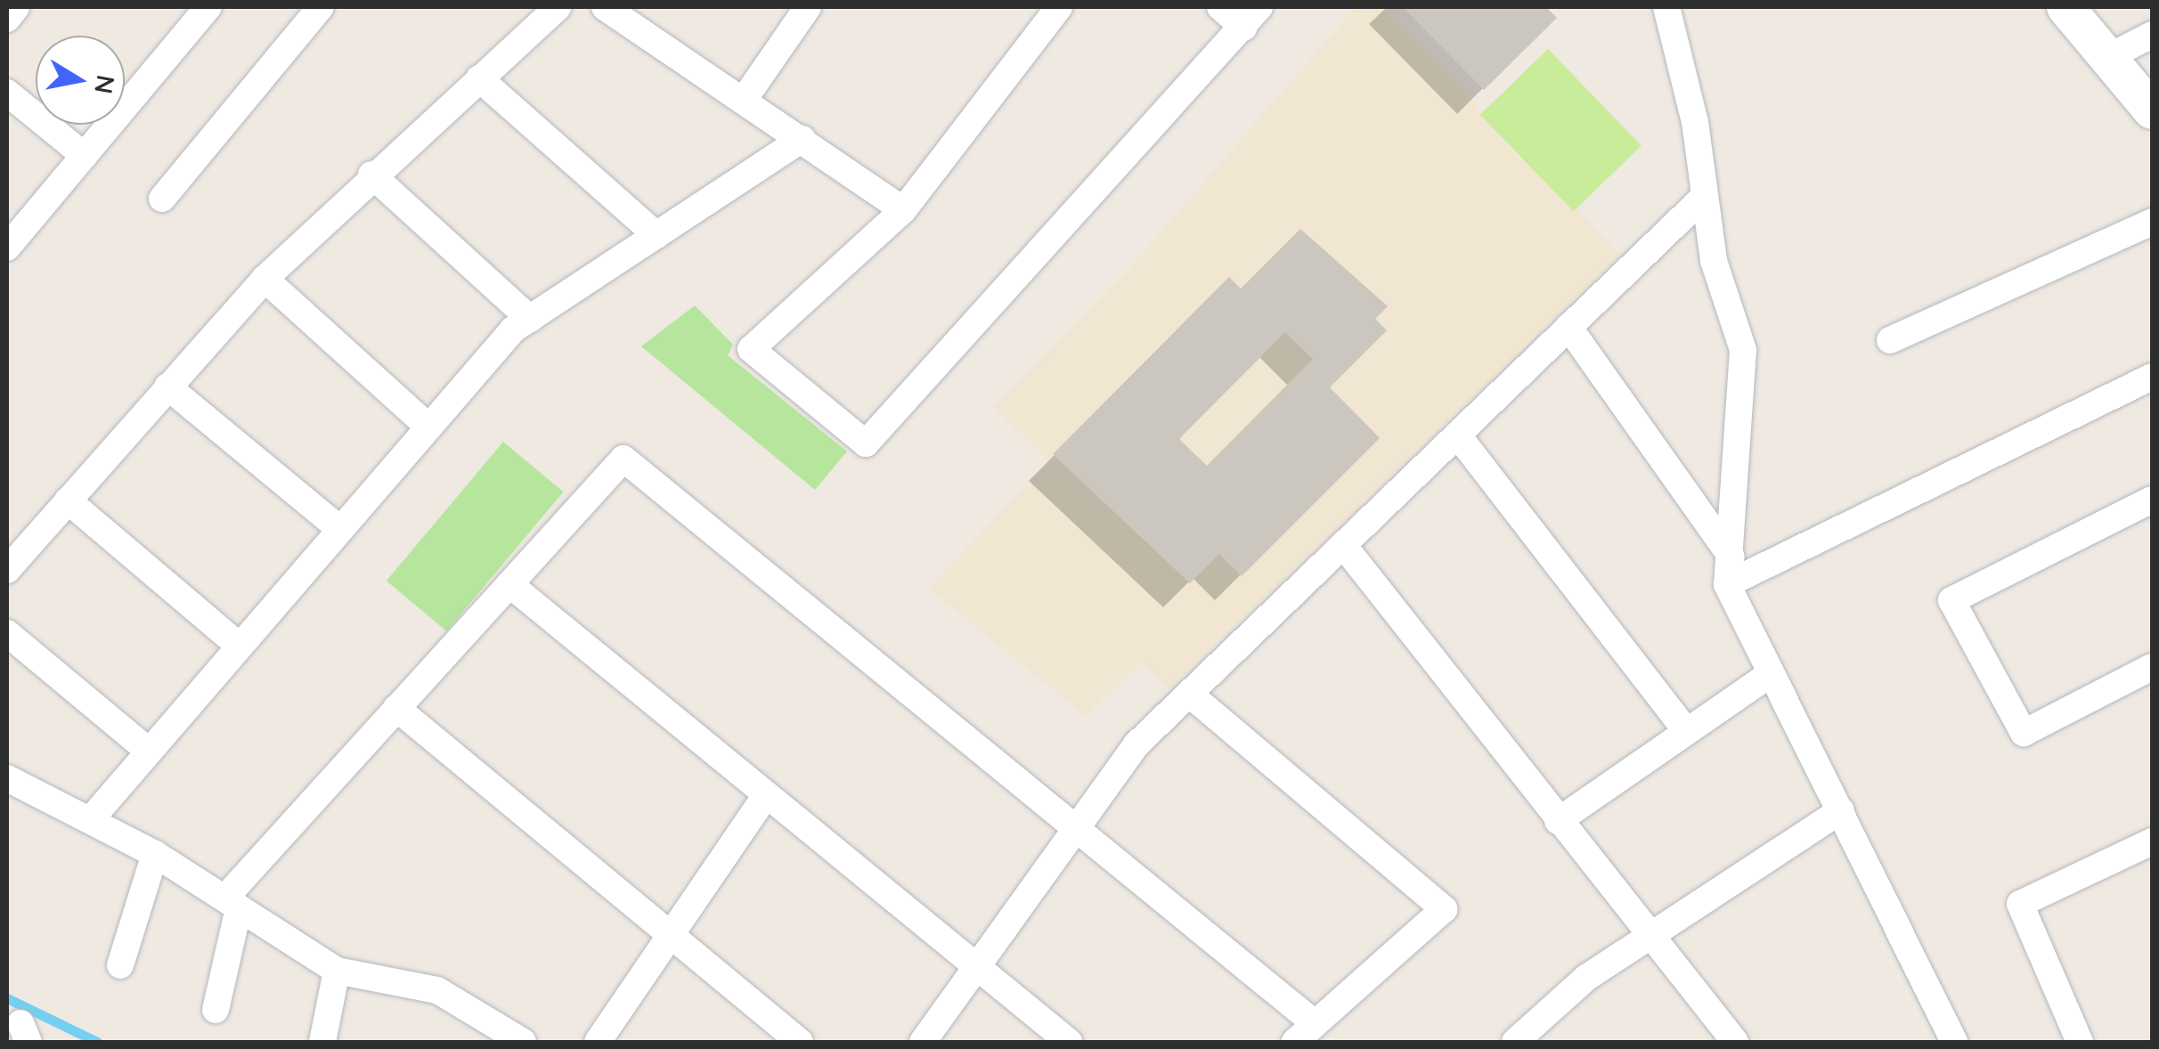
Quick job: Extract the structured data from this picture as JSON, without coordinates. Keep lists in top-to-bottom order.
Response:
{
  "north": "right"
}
